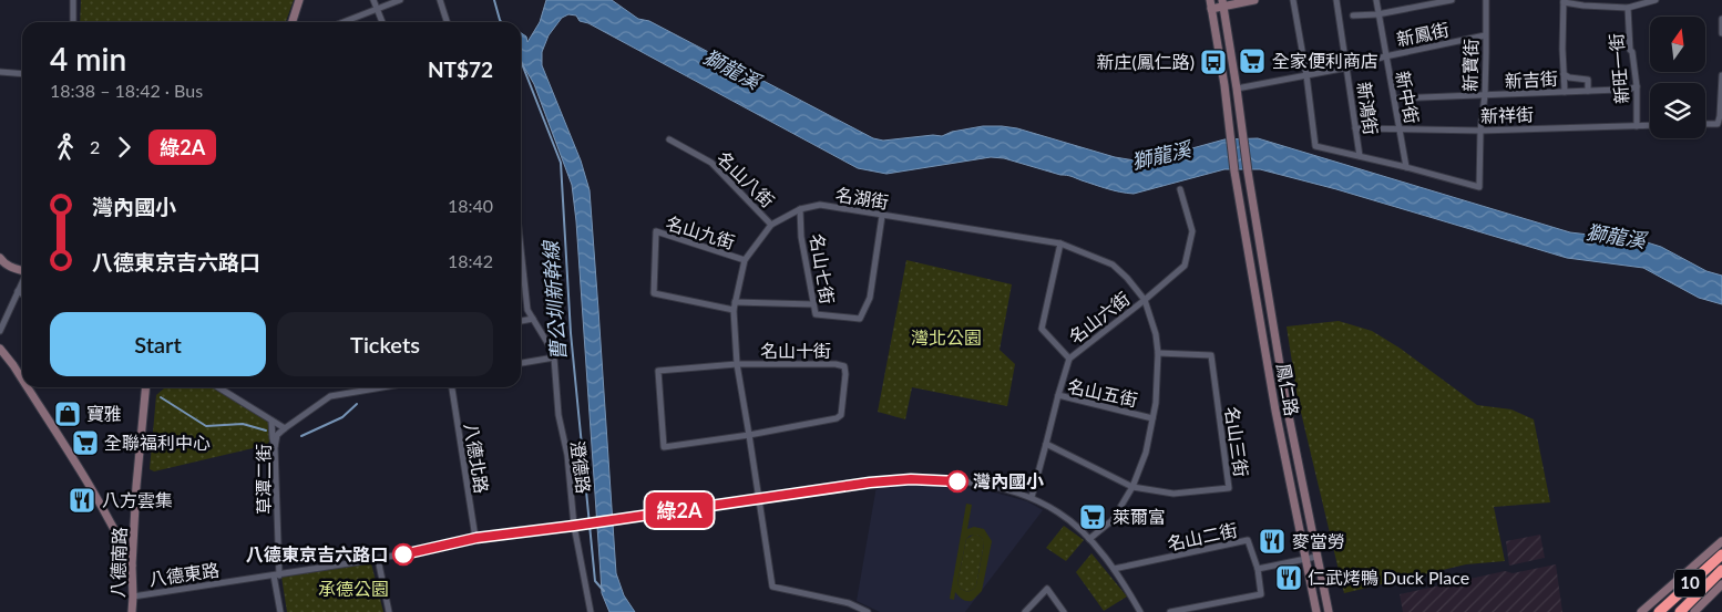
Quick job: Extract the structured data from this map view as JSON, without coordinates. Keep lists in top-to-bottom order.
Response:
{
  "streets": {
    "highway": ["10"],
    "main road": ["鳳仁路", "八德南路"],
    "street": [
      "新鳳街",
      "新寶街",
      "新旺一街",
      "新吉街",
      "新中街",
      "新鴻街",
      "新祥街",
      "名山八街",
      "名湖街",
      "名山九街",
      "名山七街",
      "名山六街",
      "名山十街",
      "名山五街",
      "名山三街",
      "八德北路",
      "澄德路",
      "草潭二街",
      "名山二街",
      "八德東路"
    ]
  },
  "crossings": [
    ["新鳳街", "新寶街"],
    ["新鳳街", "新中街"],
    ["新鳳街", "新鴻街"],
    ["新鳳街", "鳳仁路"],
    ["新寶街", "新吉街"],
    ["新寶街", "新中街"],
    ["新寶街", "新祥街"],
    ["新旺一街", "新吉街"],
    ["新旺一街", "新祥街"],
    ["新吉街", "新中街"],
    ["新中街", "新祥街"],
    ["新鴻街", "新祥街"],
    ["名山八街", "名湖街"],
    ["名湖街", "名山九街"],
    ["名湖街", "名山七街"],
    ["名湖街", "名山六街"],
    ["名湖街", "名山十街"],
    ["名湖街", "名山五街"],
    ["名湖街", "名山三街"],
    ["名湖街", "八德東路"],
    ["名山五街", "八德東路"],
    ["八德北路", "八德東路"],
    ["澄德路", "八德東路"],
    ["草潭二街", "八德東路"],
    ["名山二街", "八德東路"],
    ["八德南路", "八德東路"]
  ],
  "water": ["獅龍溪", "曹公圳新幹線"],
  "parks": ["灣北公園", "承德公園"],
  "places": {
    "supermarket": ["全家便利商店", "全聯福利中心", "萊爾富"],
    "bus stop": ["新庄(鳳仁路)"],
    "shop": ["寶雅"],
    "other": ["灣內國小", "八德東京吉六路口"],
    "restaurant": ["八方雲集", "麥當勞", "仁武烤鴨 Duck Place"]
  },
  "lines": ["bus line 綠2A"],
  "north": "top",
  "page": {
    "on_map": "綠2A",
    "heading": ["4 min", "18:38 – 18:42 · Bus", "NT$72"],
    "legs": ["2", "綠2A"],
    "list": [
      {
        "name": "灣內國小",
        "value": "18:40"
      },
      {
        "name": "八德東京吉六路口",
        "value": "18:42"
      }
    ],
    "buttons": ["Start", "Tickets"]
  }
}
